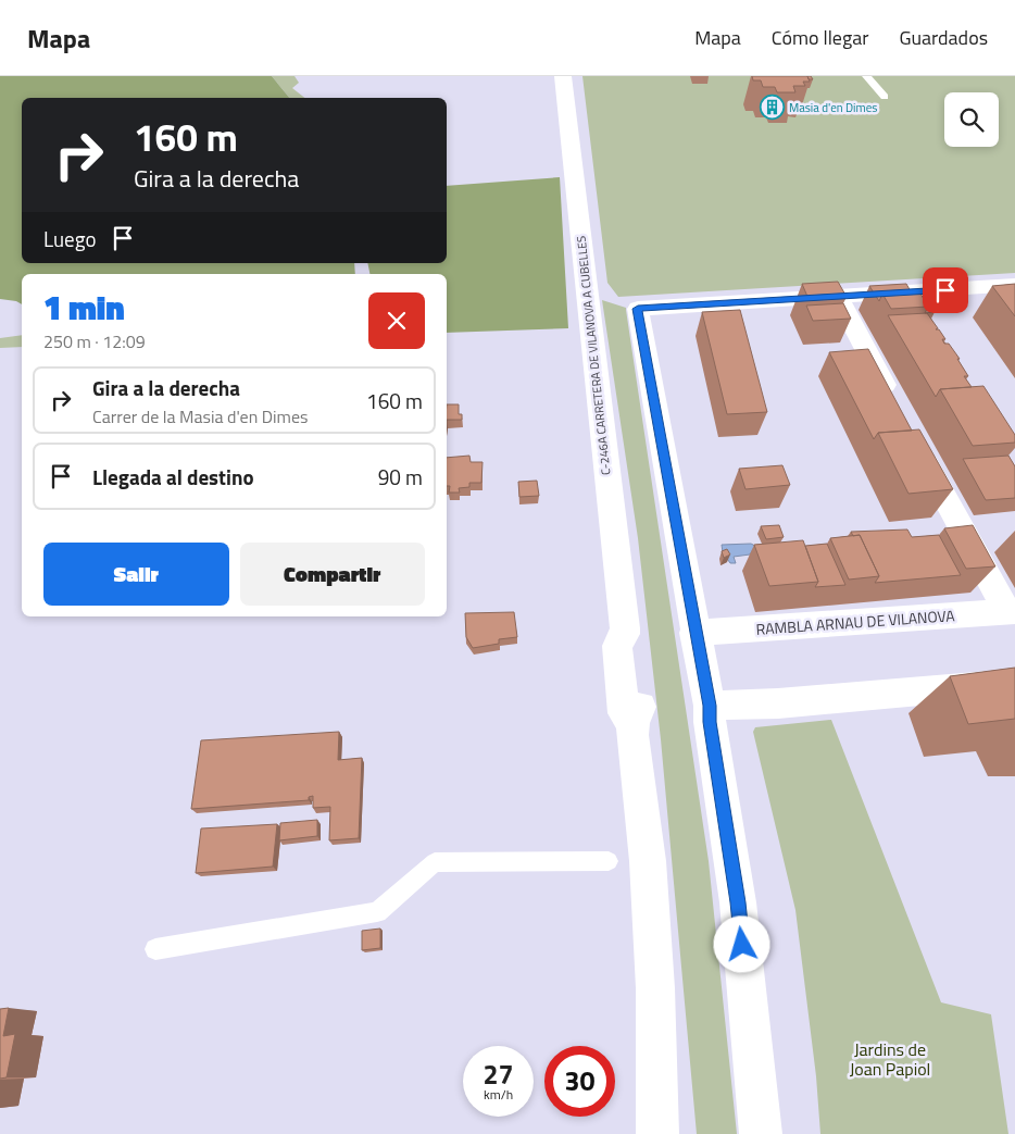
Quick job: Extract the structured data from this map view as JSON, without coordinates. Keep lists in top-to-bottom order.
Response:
{
  "streets": {
    "street": ["C-246A CARRETERA DE VILANOVA A CUBELLES", "RAMBLA ARNAU DE VILANOVA"]
  },
  "parks": ["Jardins de Joan Papiol"],
  "places": {
    "building": ["Masia d'en Dimes"]
  },
  "page": {
    "header": "Mapa",
    "nav": ["Mapa", "Cómo llegar", "Guardados"],
    "turn": ["160 m", "Gira a la derecha"],
    "then": "Luego",
    "heading": ["1 min", "250 m · 12:09"],
    "list": [
      {
        "name": "Gira a la derecha",
        "note": "Carrer de la Masia d'en Dimes",
        "value": "160 m"
      },
      {
        "name": "Llegada al destino",
        "value": "90 m"
      }
    ],
    "buttons": ["Salir", "Compartir"],
    "speed": "27 km/h",
    "limit": "30"
  }
}
